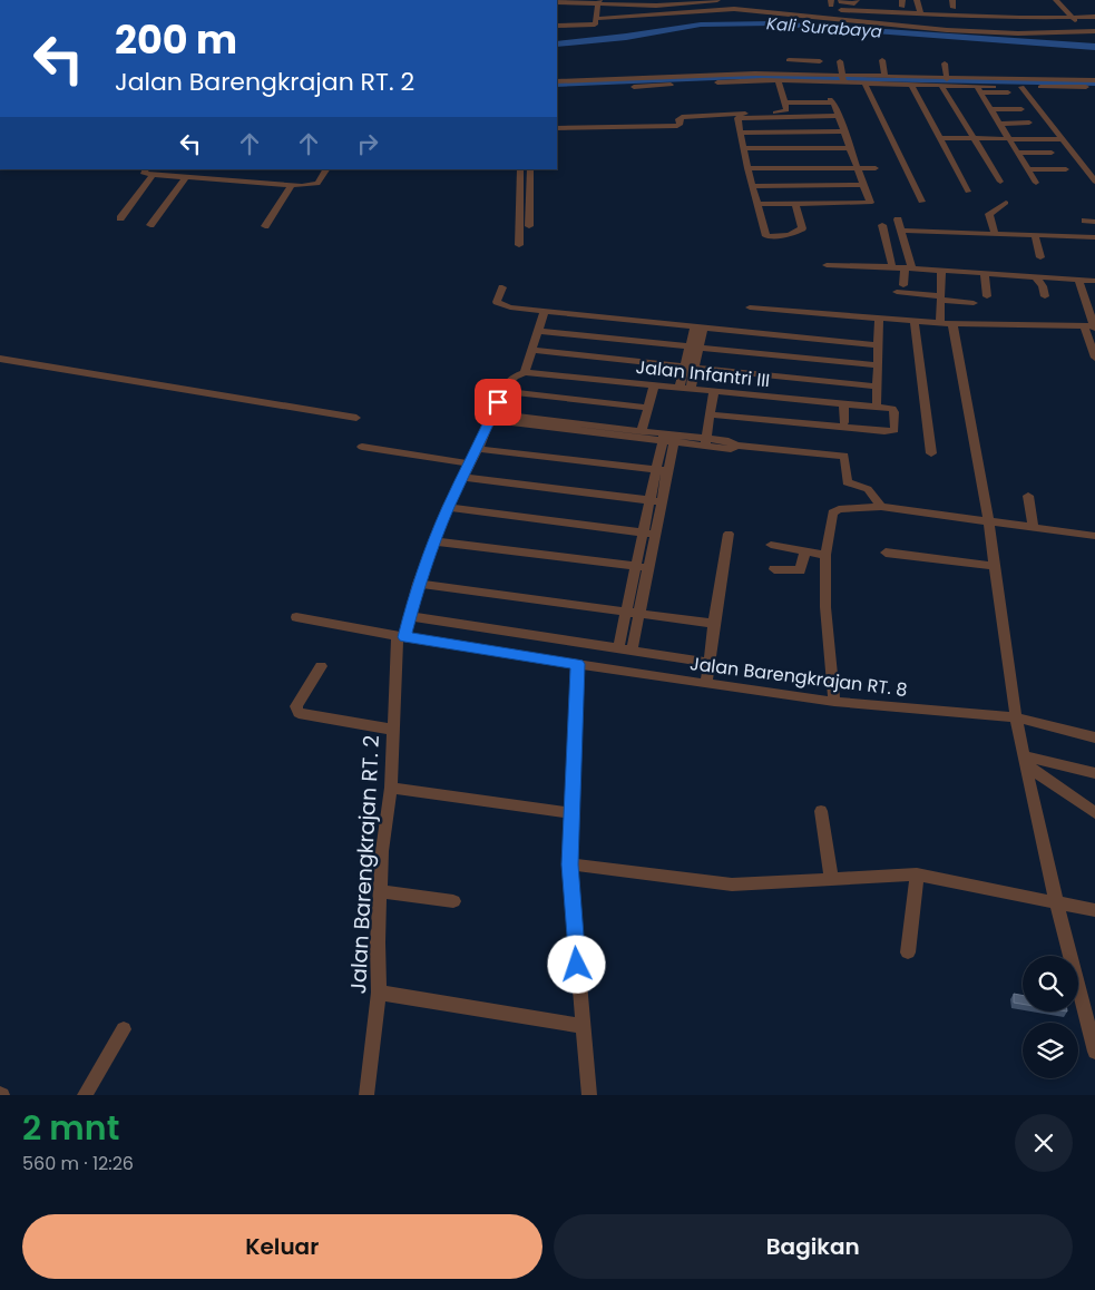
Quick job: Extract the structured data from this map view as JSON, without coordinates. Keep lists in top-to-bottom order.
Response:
{
  "streets": {
    "street": ["Jalan Infantri III", "Jalan Barengkrajan RT. 8", "Jalan Barengkrajan RT. 2"]
  },
  "water": ["Kali Surabaya"],
  "page": {
    "turn": ["200 m", "Jalan Barengkrajan RT. 2"],
    "heading": ["2 mnt", "560 m · 12:26"],
    "buttons": ["Keluar", "Bagikan"]
  }
}
